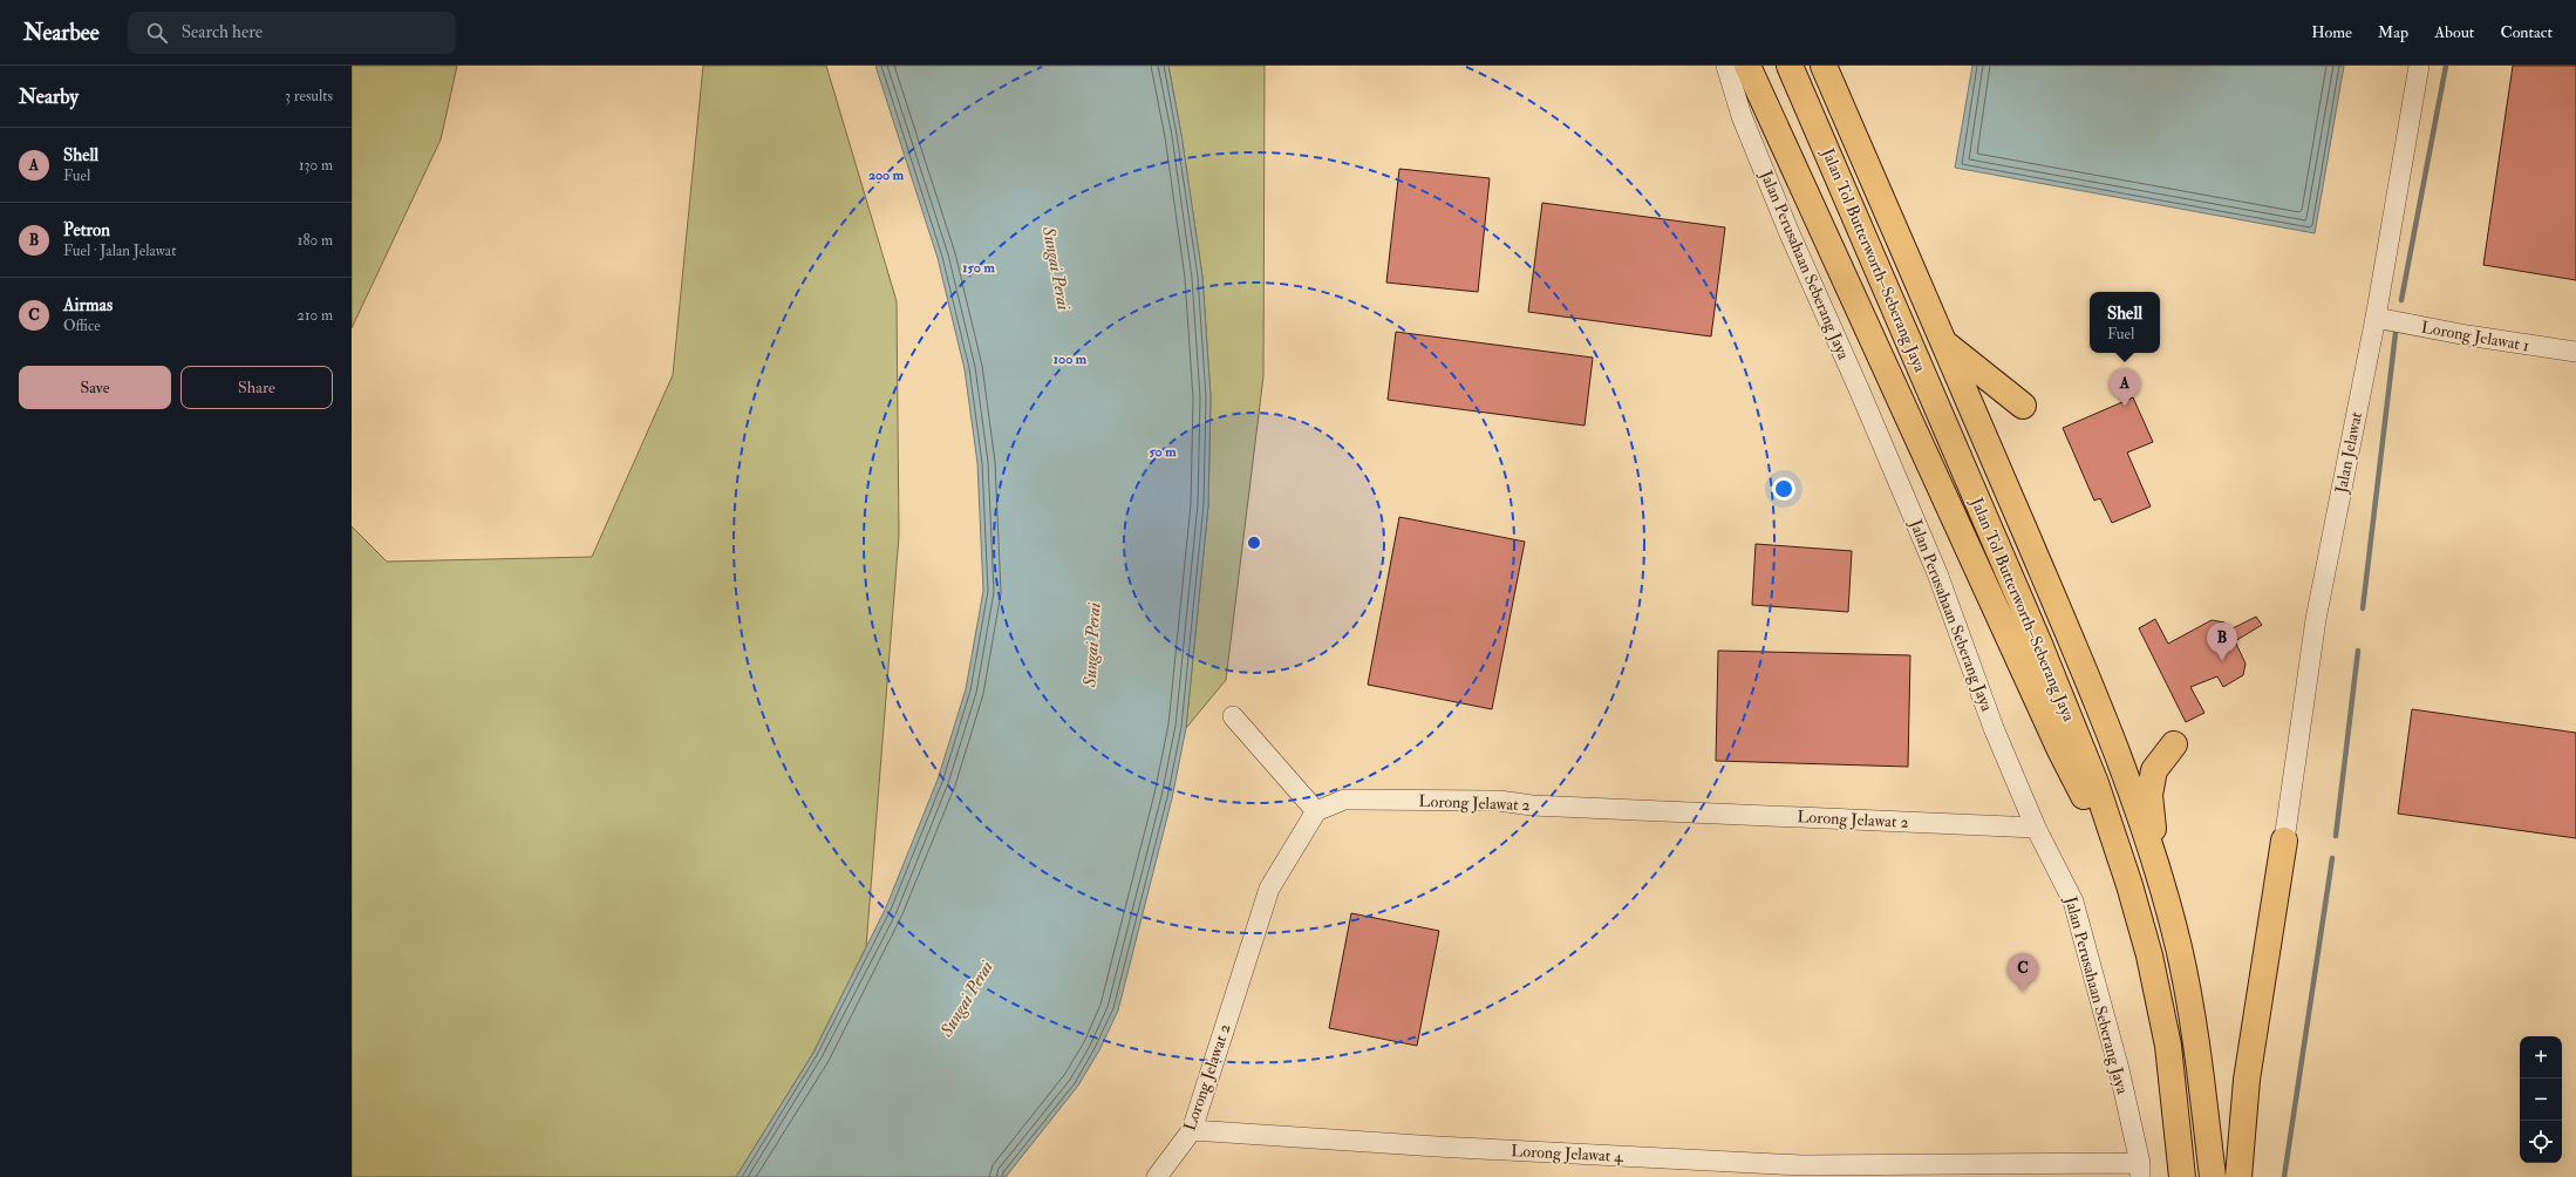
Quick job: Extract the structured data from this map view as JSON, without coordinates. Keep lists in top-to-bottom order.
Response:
{
  "streets": {
    "highway": ["Jalan Tol Butterworth–Seberang Jaya"],
    "street": [
      "Jalan Perusahaan Seberang Jaya",
      "Lorong Jelawat 1",
      "Jalan Jelawat",
      "Lorong Jelawat 2",
      "Lorong Jelawat 4"
    ]
  },
  "crossings": [
    ["Jalan Perusahaan Seberang Jaya", "Lorong Jelawat 2"],
    ["Jalan Perusahaan Seberang Jaya", "Lorong Jelawat 4"],
    ["Lorong Jelawat 1", "Jalan Jelawat"],
    ["Lorong Jelawat 2", "Lorong Jelawat 4"]
  ],
  "water": ["Sungai Perai"],
  "page": {
    "header": "Nearbee",
    "search": "Search here",
    "nav": [
      "Home",
      "Map",
      "About",
      "Contact"
    ],
    "heading": ["Nearby", "3 results"],
    "list": [
      {
        "mark": "A",
        "name": "Shell",
        "note": "Fuel",
        "value": "130 m"
      },
      {
        "mark": "B",
        "name": "Petron",
        "note": "Fuel · Jalan Jelawat",
        "value": "180 m"
      },
      {
        "mark": "C",
        "name": "Airmas",
        "note": "Office",
        "value": "210 m"
      }
    ],
    "popup": ["Shell", "Fuel"],
    "buttons": ["Save", "Share"],
    "pins": ["A", "B", "C"],
    "map_buttons": ["+", "−"]
  },
  "rings": [
    "200 m",
    "150 m",
    "100 m",
    "50 m"
  ]
}
